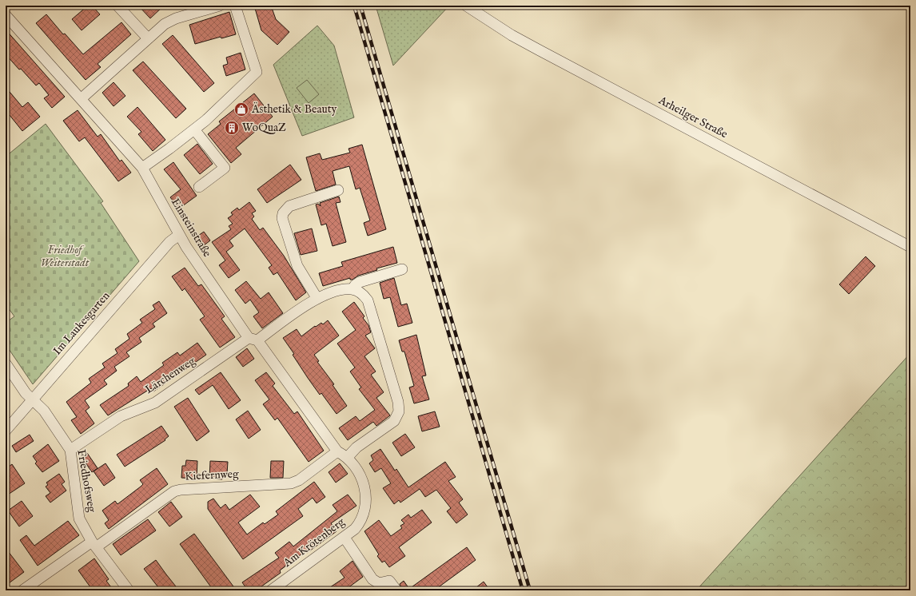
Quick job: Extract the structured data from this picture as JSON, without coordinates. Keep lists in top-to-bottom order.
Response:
{
  "streets": {
    "street": [
      "Arheilger Straße",
      "Einsteinstraße",
      "Im Laukesgarten",
      "Lärchenweg",
      "Kiefernweg",
      "Friedhofsweg",
      "Am Krötenberg"
    ]
  },
  "crossings": [
    ["Einsteinstraße", "Im Laukesgarten"],
    ["Einsteinstraße", "Lärchenweg"],
    ["Einsteinstraße", "Kiefernweg"],
    ["Einsteinstraße", "Am Krötenberg"],
    ["Im Laukesgarten", "Friedhofsweg"],
    ["Lärchenweg", "Friedhofsweg"],
    ["Kiefernweg", "Friedhofsweg"]
  ],
  "parks": ["Friedhof Weiterstadt"],
  "places": {
    "shop": ["Ästhetik & Beauty"],
    "building": ["WoQuaZ"]
  }
}
